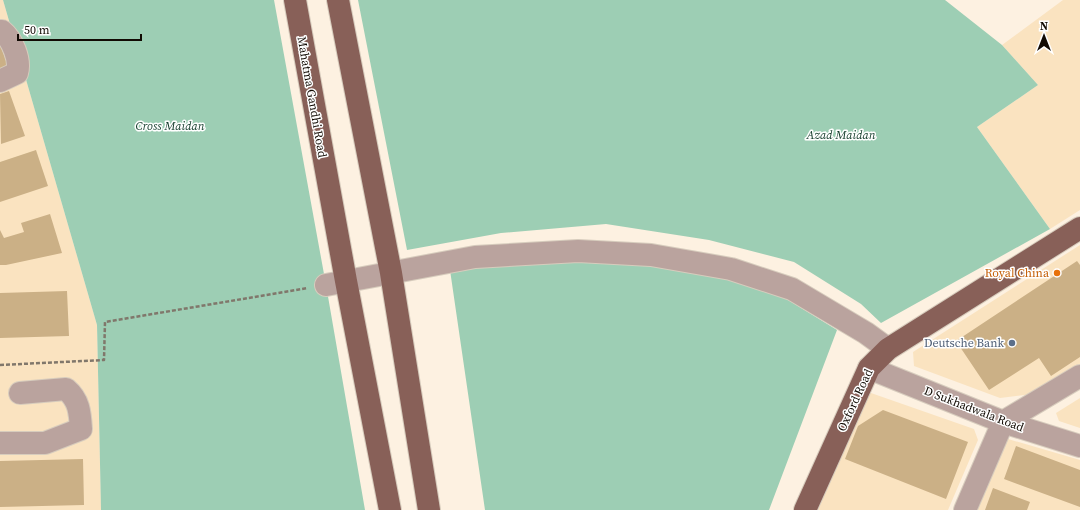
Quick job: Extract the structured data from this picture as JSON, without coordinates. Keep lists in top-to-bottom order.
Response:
{
  "streets": {
    "main road": ["Mahatma Gandhi Road", "Oxford Road"],
    "street": ["D Sukhadwala Road"]
  },
  "crossings": [
    ["Oxford Road", "D Sukhadwala Road"]
  ],
  "parks": ["Cross Maidan", "Azad Maidan"],
  "places": ["Royal China", "Deutsche Bank"],
  "scale_bar": "50 m",
  "north": "top"
}
